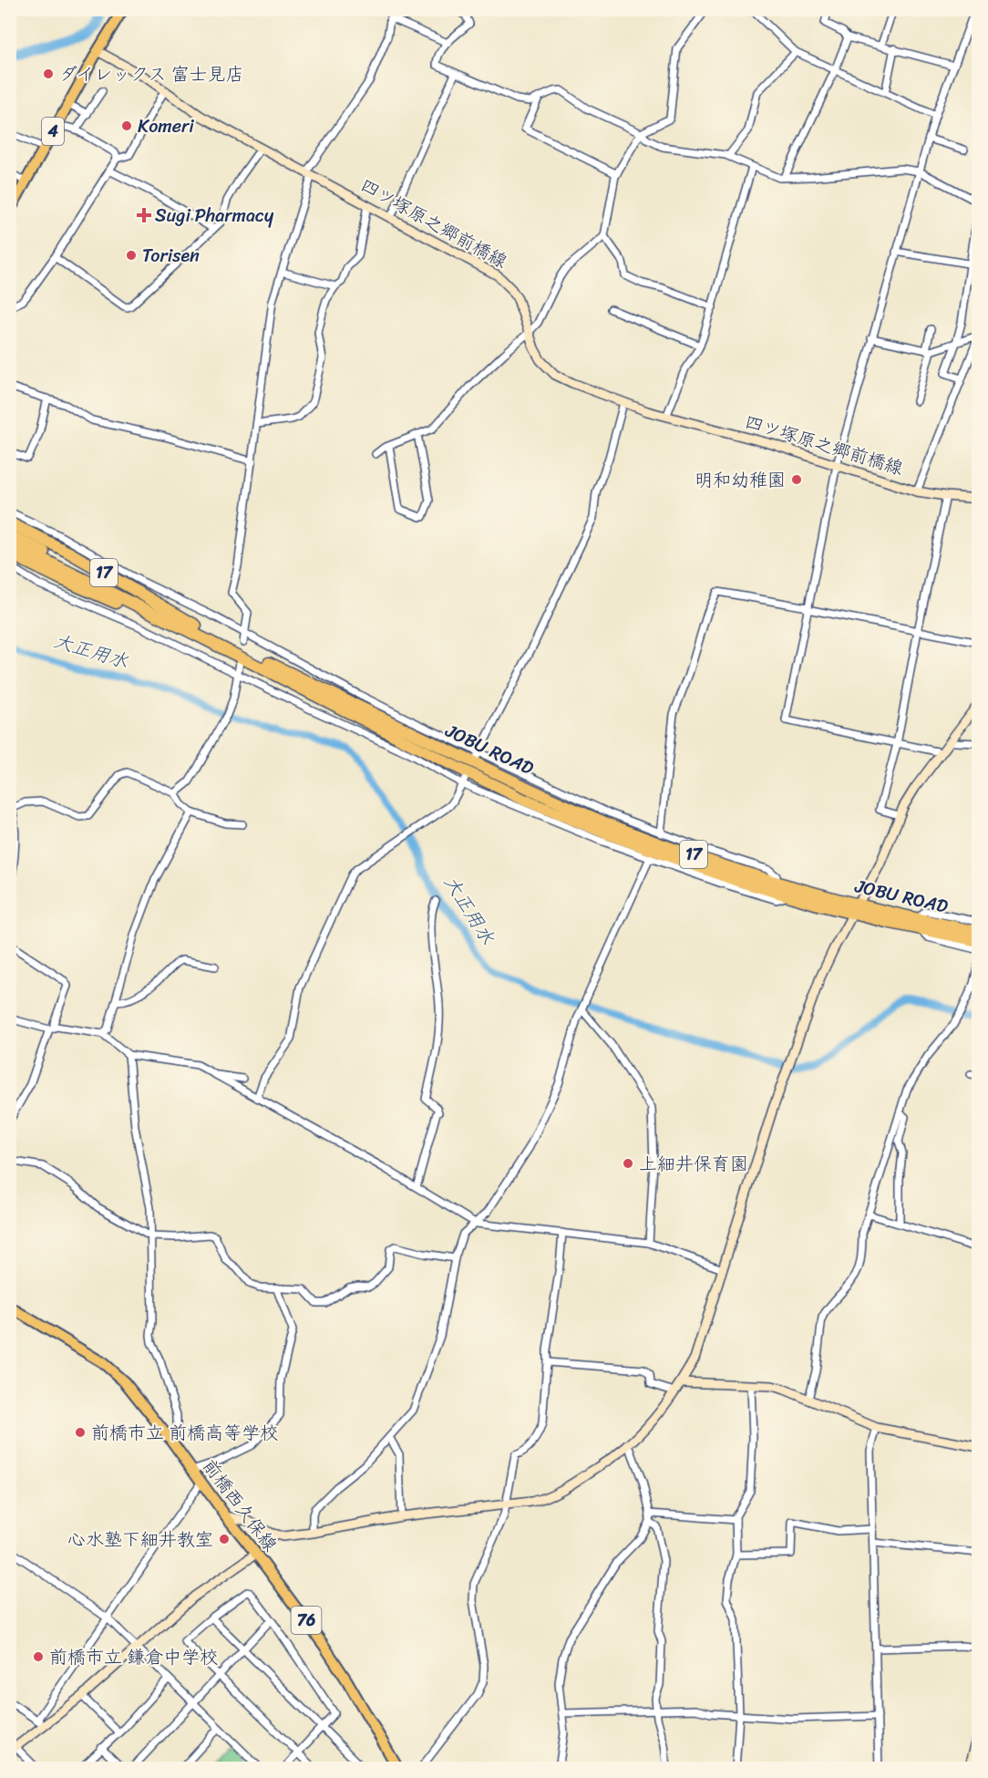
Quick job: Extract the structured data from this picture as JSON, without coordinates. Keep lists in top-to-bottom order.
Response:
{
  "streets": {
    "highway": ["17", "JOBU ROAD"],
    "main road": ["4", "前橋西久保線", "76"],
    "street": ["四ツ塚原之郷前橋線"]
  },
  "crossings": [
    ["4", "四ツ塚原之郷前橋線"],
    ["17", "JOBU ROAD"]
  ],
  "water": ["大正用水"],
  "places": {
    "other": [
      "ダイレックス 富士見店",
      "Komeri",
      "Torisen",
      "明和幼稚園",
      "上細井保育園",
      "前橋市立 前橋高等学校",
      "心水塾下細井教室",
      "前橋市立 鎌倉中学校"
    ],
    "health": ["Sugi Pharmacy"]
  }
}
